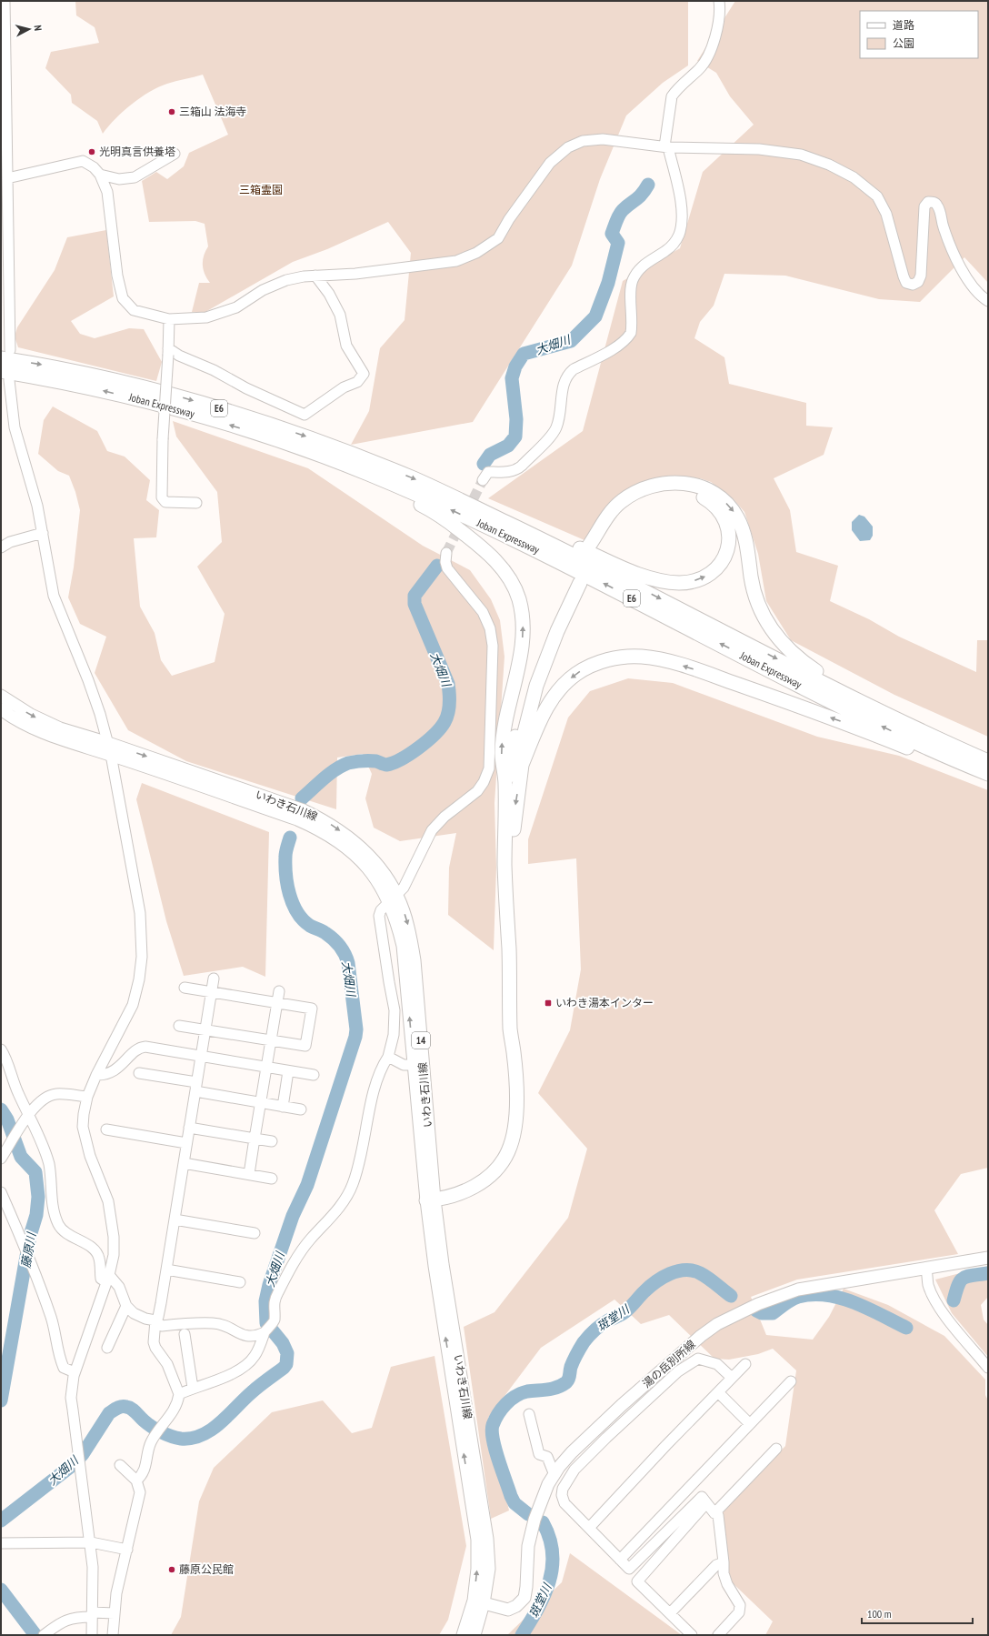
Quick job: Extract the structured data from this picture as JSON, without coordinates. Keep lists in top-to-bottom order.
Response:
{
  "streets": {
    "highway": ["Joban Expressway", "E6"],
    "main road": ["いわき石川線", "14", "湯の岳別所線"]
  },
  "crossings": [
    ["いわき石川線", "湯の岳別所線"]
  ],
  "water": ["大畑川", "藤原川", "斑堂川"],
  "parks": ["三箱霊園"],
  "places": {
    "other": ["三箱山 法海寺", "光明真言供養塔", "藤原公民館"],
    "transit": ["いわき湯本インター"]
  },
  "legend": ["道路", "公園"],
  "scale_bar": "100 m",
  "north": "right"
}
